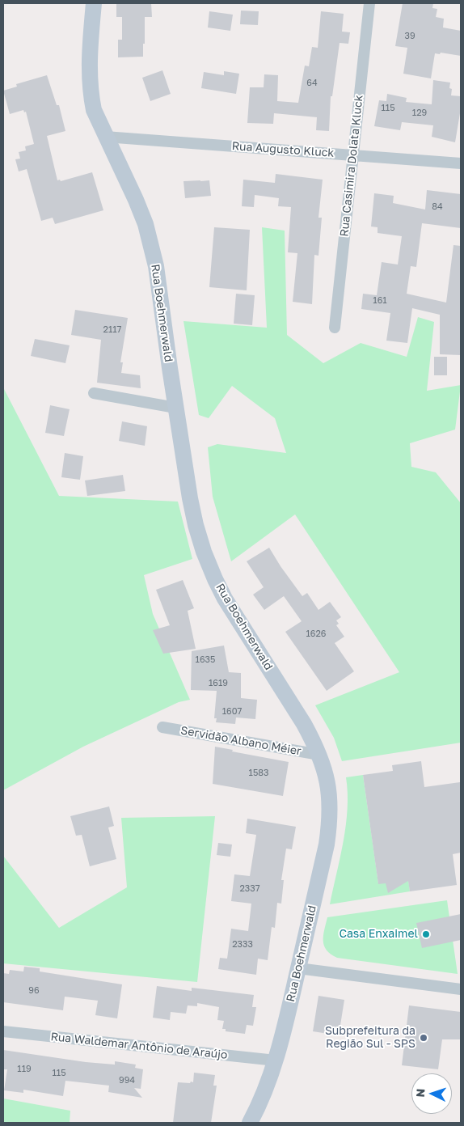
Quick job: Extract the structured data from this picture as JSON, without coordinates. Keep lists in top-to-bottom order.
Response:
{
  "streets": {
    "main road": ["Rua Boehmerwald"],
    "street": [
      "Rua Augusto Kluck",
      "Rua Casimira Dolata Kluck",
      "Servidão Albano Méier",
      "Rua Waldemar Antônio de Araújo"
    ]
  },
  "crossings": [
    ["Rua Augusto Kluck", "Rua Casimira Dolata Kluck"],
    ["Rua Augusto Kluck", "Rua Boehmerwald"],
    ["Rua Boehmerwald", "Servidão Albano Méier"],
    ["Rua Boehmerwald", "Rua Waldemar Antônio de Araújo"]
  ],
  "places": ["Casa Enxaimel", "Subprefeitura da Região Sul - SPS"],
  "house_numbers": [
    "39",
    "64",
    "115",
    "129",
    "84",
    "161",
    "2117",
    "1626",
    "1635",
    "1619",
    "1607",
    "1583",
    "2337",
    "2333",
    "96",
    "119",
    "115",
    "994"
  ],
  "north": "left"
}
